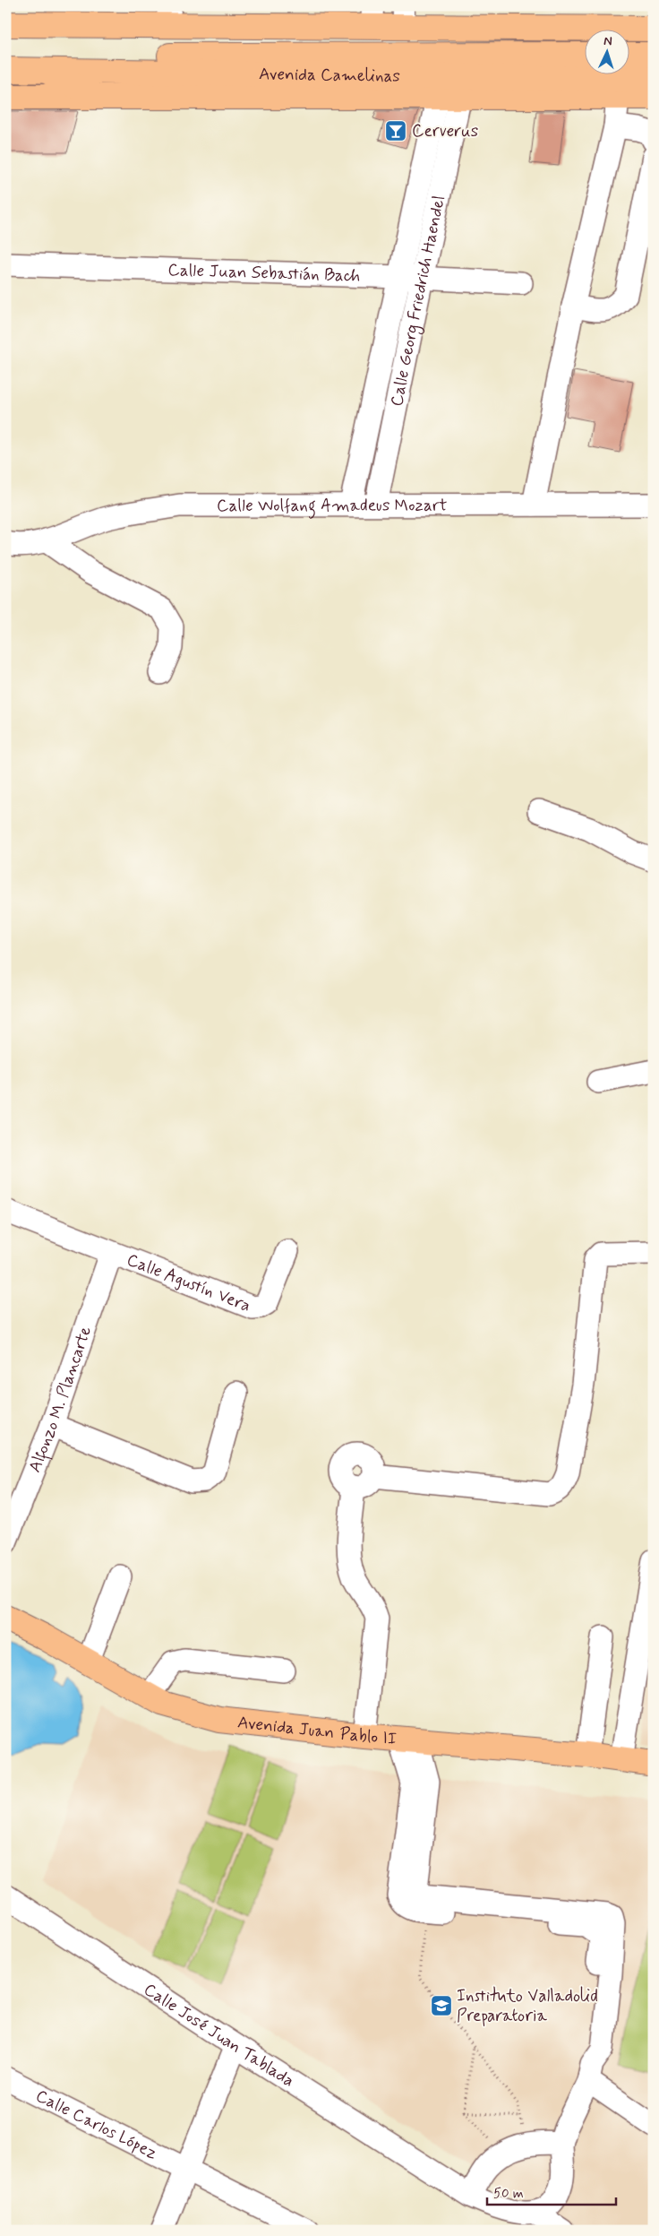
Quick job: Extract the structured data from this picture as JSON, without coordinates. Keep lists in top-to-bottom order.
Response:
{
  "streets": {
    "main road": ["Avenida Camelinas", "Avenida Juan Pablo II"],
    "street": [
      "Calle Juan Sebastián Bach",
      "Calle Georg Friedrich Haendel",
      "Calle Wolfang Amadeus Mozart",
      "Calle Agustín Vera",
      "Alfonzo M. Plancarte",
      "Calle José Juan Tablada",
      "Calle Carlos López"
    ]
  },
  "crossings": [
    ["Avenida Camelinas", "Calle Georg Friedrich Haendel"],
    ["Calle Juan Sebastián Bach", "Calle Georg Friedrich Haendel"],
    ["Calle Georg Friedrich Haendel", "Calle Wolfang Amadeus Mozart"],
    ["Calle Agustín Vera", "Alfonzo M. Plancarte"]
  ],
  "places": {
    "bar": ["Cerverus"],
    "school or university": ["Instituto Valladolid Preparatoria"]
  },
  "scale_bar": "50 m",
  "north": "top"
}
